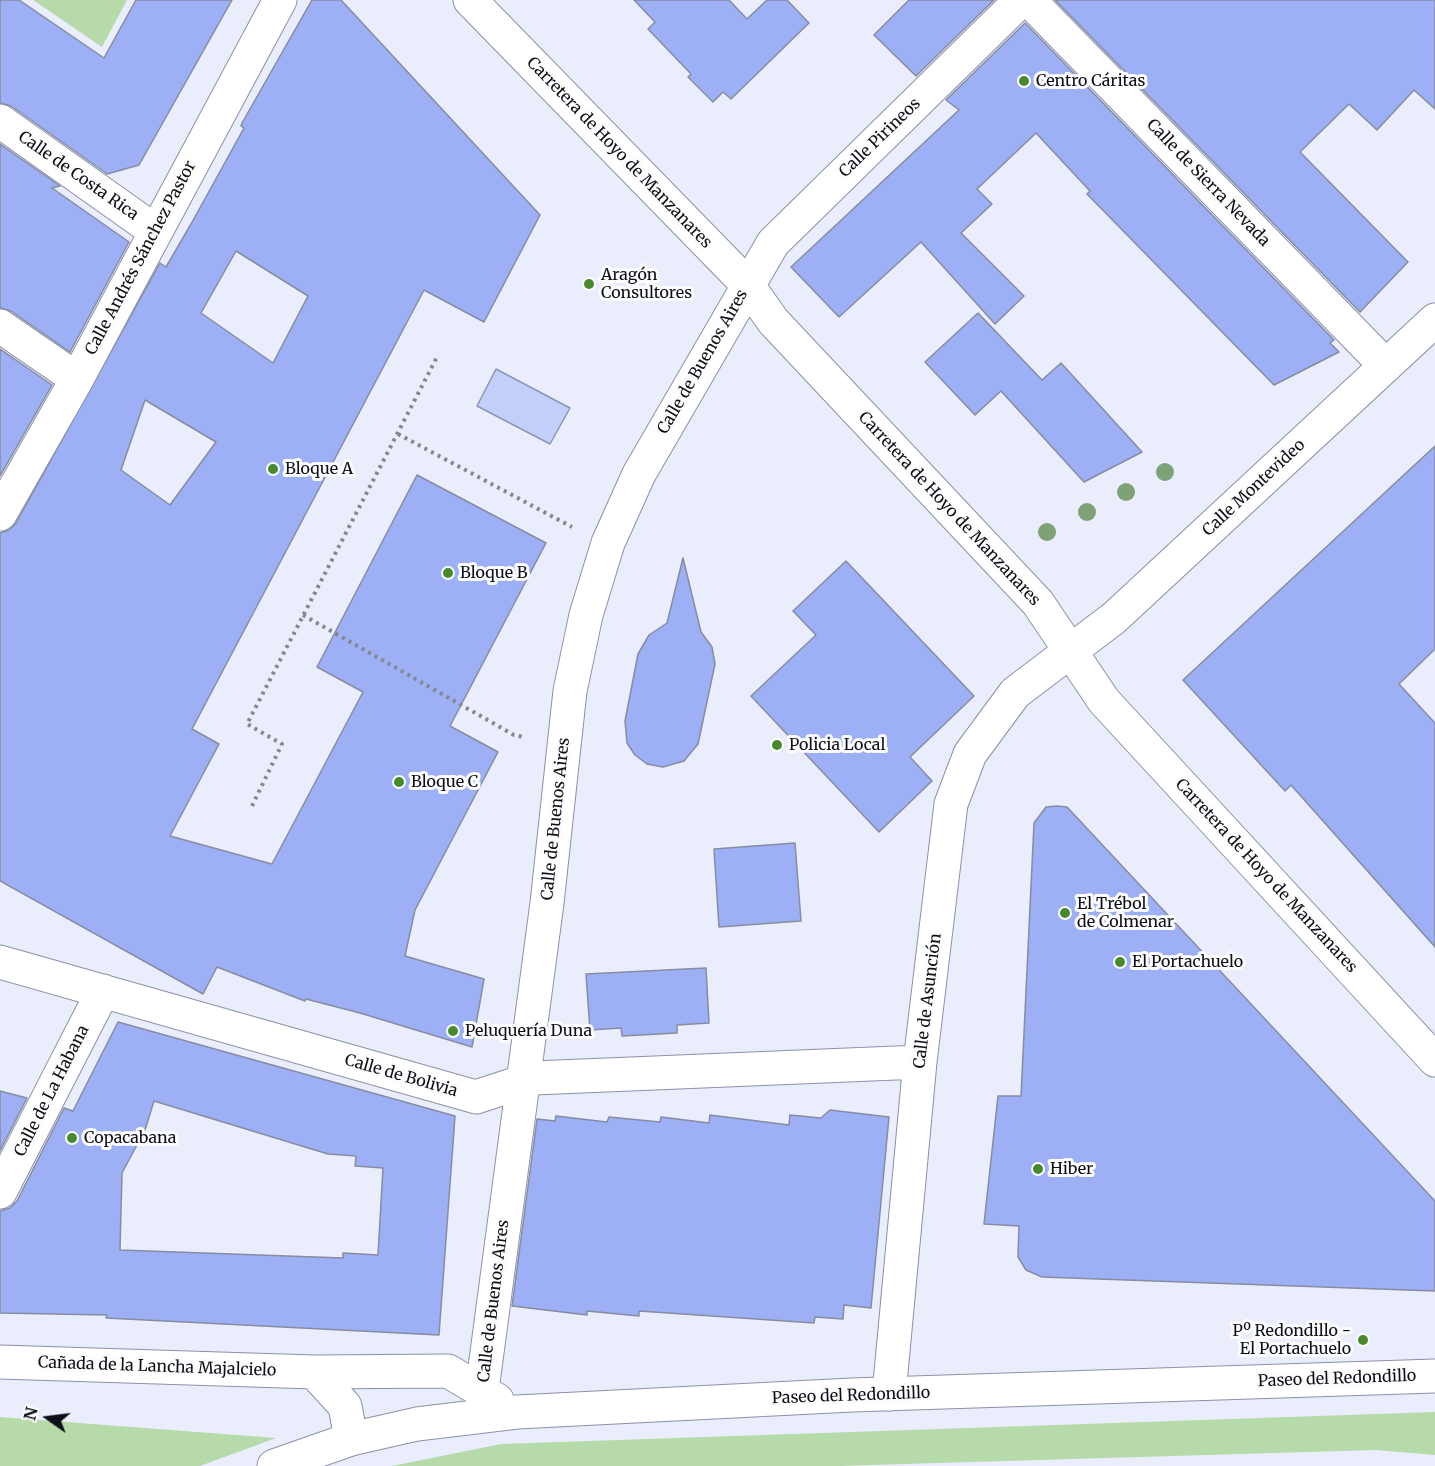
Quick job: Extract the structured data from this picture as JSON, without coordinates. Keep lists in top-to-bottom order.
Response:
{
  "streets": {
    "street": [
      "Calle Pirineos",
      "Carretera de Hoyo de Manzanares",
      "Calle de Costa Rica",
      "Calle de Sierra Nevada",
      "Calle Andrés Sánchez Pastor",
      "Calle de Buenos Aires",
      "Calle Montevideo",
      "Calle de Asunción",
      "Calle de Bolivia",
      "Calle de La Habana",
      "Cañada de la Lancha Majalcielo",
      "Paseo del Redondillo"
    ]
  },
  "crossings": [
    ["Calle Pirineos", "Carretera de Hoyo de Manzanares"],
    ["Calle Pirineos", "Calle de Buenos Aires"],
    ["Carretera de Hoyo de Manzanares", "Calle de Buenos Aires"],
    ["Carretera de Hoyo de Manzanares", "Calle Montevideo"],
    ["Carretera de Hoyo de Manzanares", "Calle de Asunción"],
    ["Calle de Costa Rica", "Calle Andrés Sánchez Pastor"],
    ["Calle de Sierra Nevada", "Calle Montevideo"],
    ["Calle de Buenos Aires", "Calle de Bolivia"],
    ["Calle de Buenos Aires", "Cañada de la Lancha Majalcielo"],
    ["Calle Montevideo", "Calle de Asunción"],
    ["Calle de Asunción", "Calle de Bolivia"],
    ["Calle de Asunción", "Paseo del Redondillo"],
    ["Calle de Bolivia", "Calle de La Habana"],
    ["Cañada de la Lancha Majalcielo", "Paseo del Redondillo"]
  ],
  "places": [
    "Centro Cáritas",
    "Aragón Consultores",
    "Bloque A",
    "Bloque B",
    "Policia Local",
    "Bloque C",
    "El Trébol de Colmenar",
    "El Portachuelo",
    "Peluquería Duna",
    "Copacabana",
    "Hiber",
    "Pº Redondillo - El Portachuelo"
  ],
  "north": "left"
}
